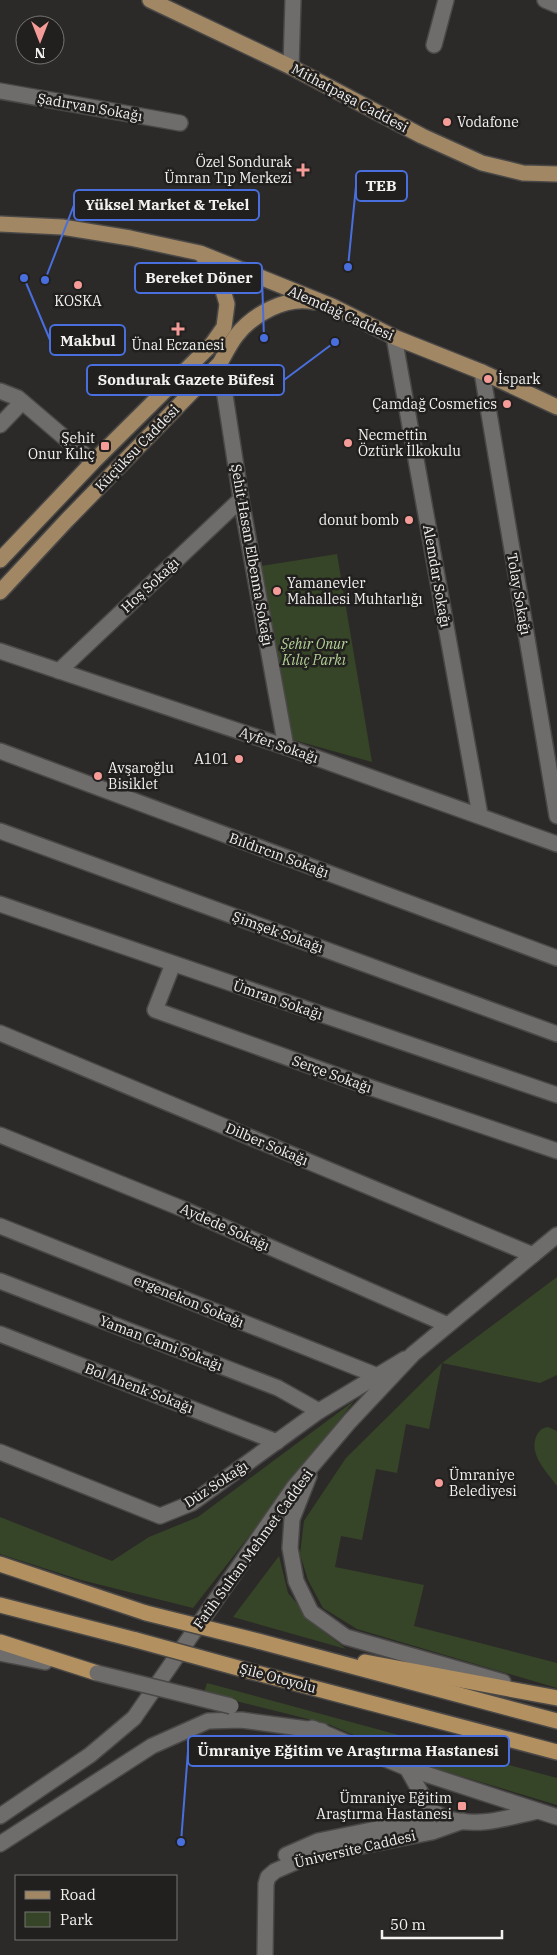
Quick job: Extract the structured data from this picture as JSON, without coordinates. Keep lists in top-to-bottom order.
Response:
{
  "streets": {
    "highway": ["Şile Otoyolu"],
    "main road": ["Mithatpaşa Caddesi", "Alemdağ Caddesi", "Küçüksu Caddesi"],
    "street": [
      "Şadırvan Sokağı",
      "Şehit Hasan Elbenna Sokağı",
      "Alemdar Sokağı",
      "Hoş Sokağı",
      "Tolay Sokağı",
      "Ayfer Sokağı",
      "Bıldırcın Sokağı",
      "Şimşek Sokağı",
      "Ümran Sokağı",
      "Serçe Sokağı",
      "Dilber Sokağı",
      "Aydede Sokağı",
      "ergenekon Sokağı",
      "Yaman Cami Sokağı",
      "Bol Ahenk Sokağı",
      "Düz Sokağı",
      "Fatih Sultan Mehmet Caddesi",
      "Üniversite Caddesi"
    ]
  },
  "crossings": [
    ["Alemdağ Caddesi", "Küçüksu Caddesi"],
    ["Alemdağ Caddesi", "Alemdar Sokağı"],
    ["Alemdağ Caddesi", "Tolay Sokağı"],
    ["Küçüksu Caddesi", "Şehit Hasan Elbenna Sokağı"],
    ["Şehit Hasan Elbenna Sokağı", "Hoş Sokağı"],
    ["Şehit Hasan Elbenna Sokağı", "Ayfer Sokağı"],
    ["Alemdar Sokağı", "Ayfer Sokağı"],
    ["Hoş Sokağı", "Ayfer Sokağı"],
    ["Ümran Sokağı", "Serçe Sokağı"],
    ["Dilber Sokağı", "Fatih Sultan Mehmet Caddesi"],
    ["Aydede Sokağı", "Fatih Sultan Mehmet Caddesi"],
    ["ergenekon Sokağı", "Düz Sokağı"],
    ["Yaman Cami Sokağı", "Düz Sokağı"],
    ["Bol Ahenk Sokağı", "Düz Sokağı"],
    ["Düz Sokağı", "Fatih Sultan Mehmet Caddesi"]
  ],
  "parks": ["Şehir Onur Kılıç Parkı"],
  "places": {
    "other": [
      "Vodafone",
      "TEB",
      "Makbul",
      "Yüksel Market & Tekel",
      "KOSKA",
      "Bereket Döner",
      "Sondurak Gazete Büfesi",
      "İspark",
      "Çamdağ Cosmetics",
      "Necmettin Öztürk İlkokulu",
      "donut bomb",
      "Yamanevler Mahallesi Muhtarlığı",
      "A101",
      "Avşaroğlu Bisiklet",
      "Ümraniye Belediyesi",
      "Ümraniye Eğitim ve Araştırma Hastanesi"
    ],
    "health": ["Özel Sondurak Ümran Tıp Merkezi", "Ünal Eczanesi"],
    "transit": ["Şehit Onur Kılıç", "Ümraniye Eğitim Araştırma Hastanesi"]
  },
  "legend": ["Road", "Park"],
  "scale_bar": "50 m",
  "north": "bottom"
}
